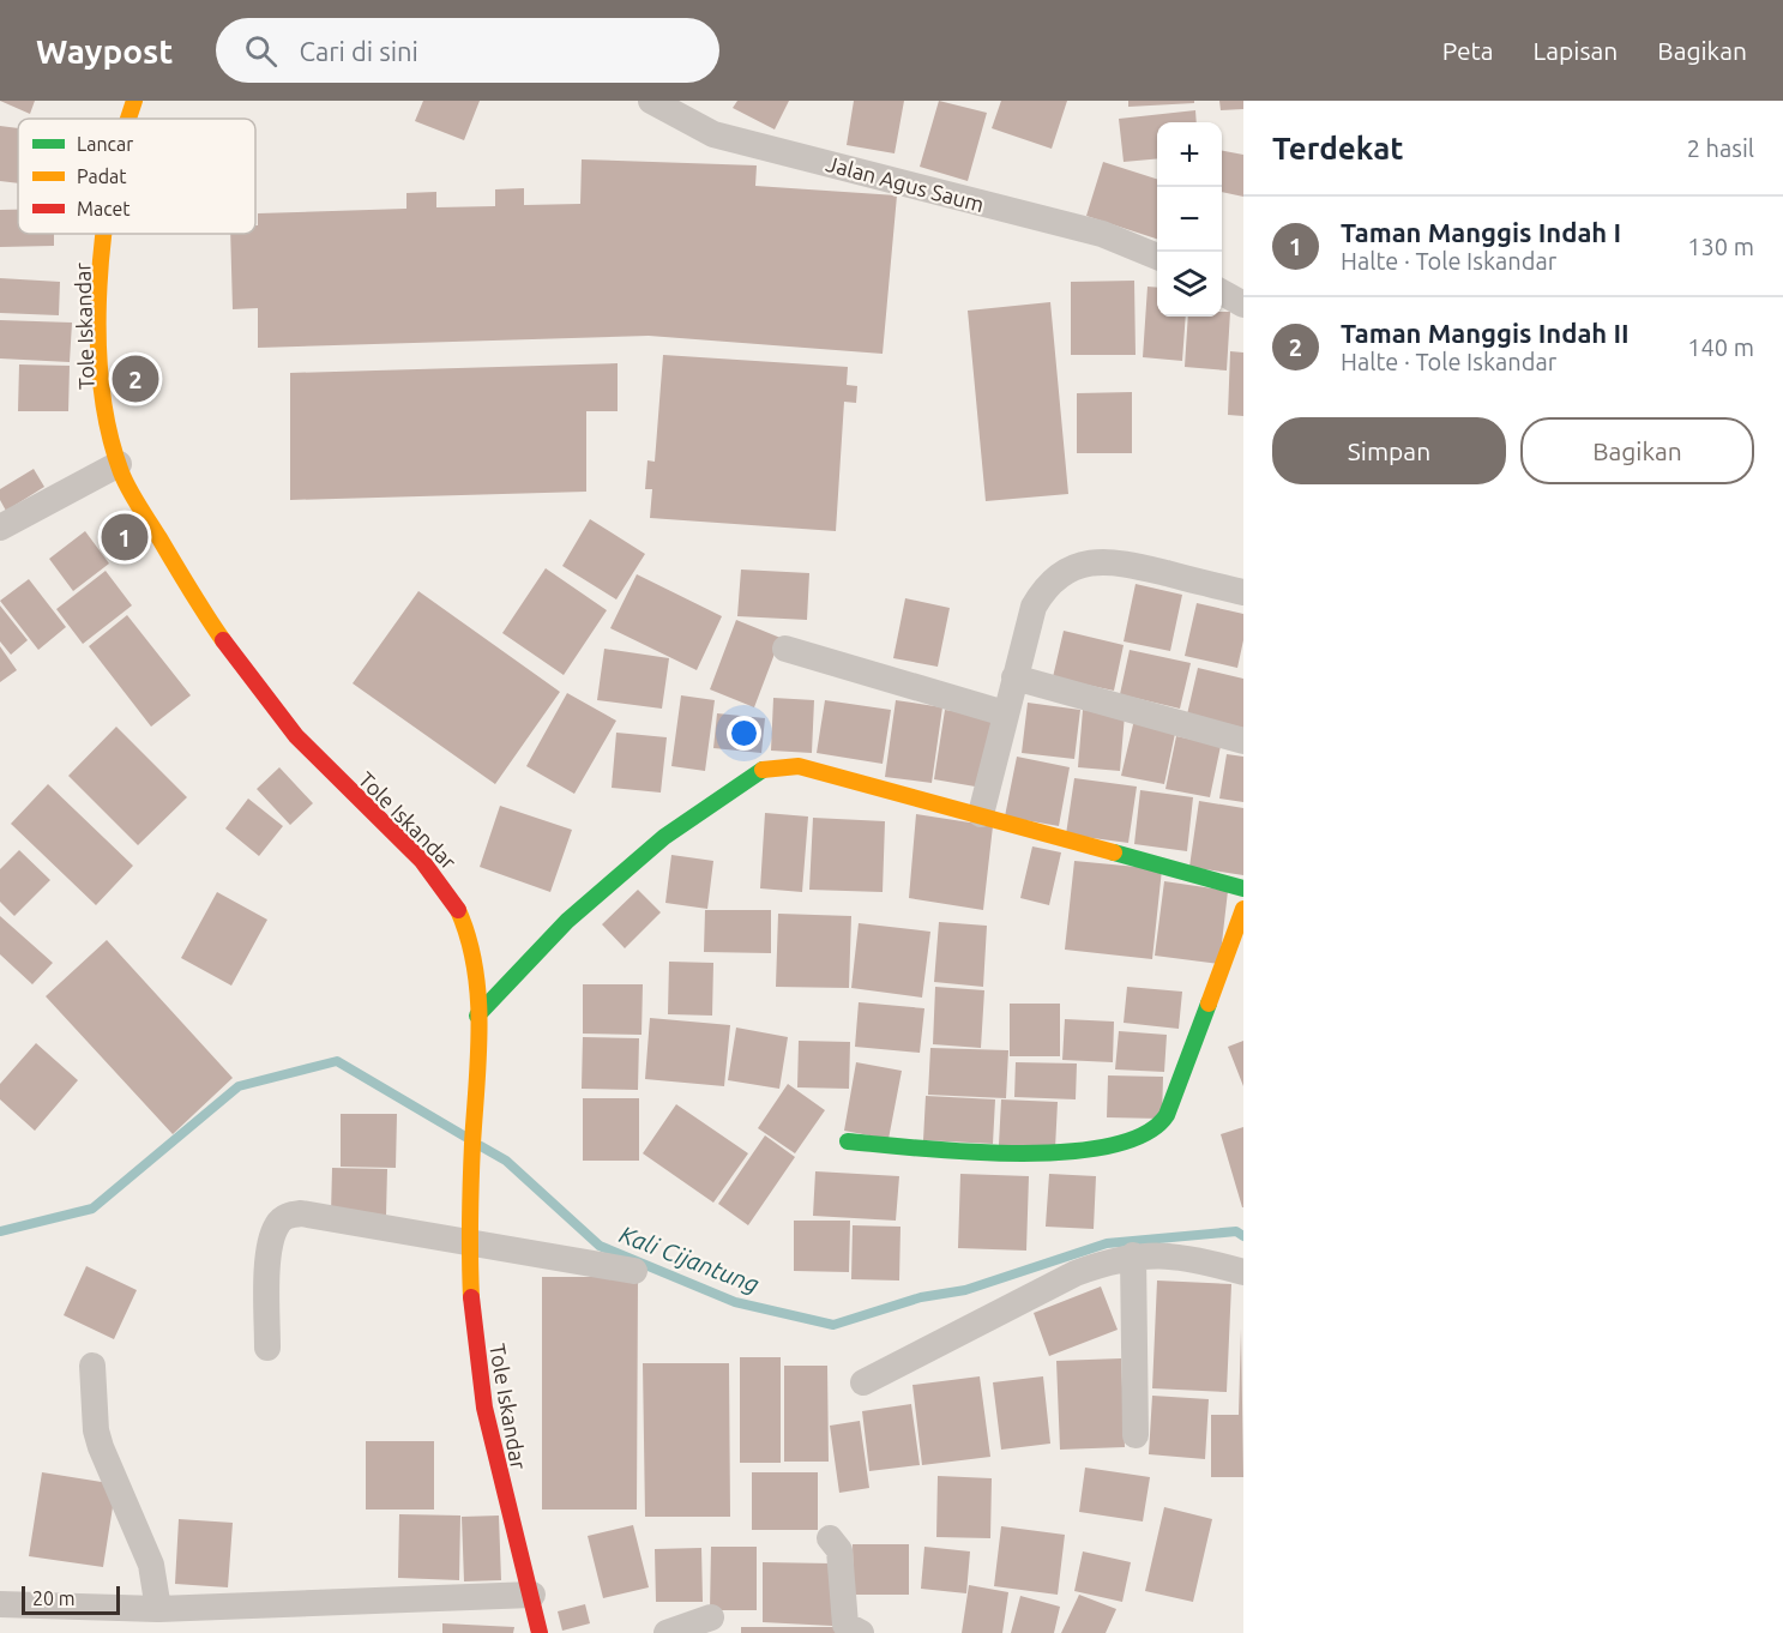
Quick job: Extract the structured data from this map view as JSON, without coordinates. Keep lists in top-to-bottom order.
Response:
{
  "streets": {
    "main road": ["Tole Iskandar"],
    "street": ["Jalan Agus Saum"]
  },
  "water": ["Kali Cijantung"],
  "legend": ["Lancar", "Padat", "Macet"],
  "scale_bar": "20 m",
  "page": {
    "header": "Waypost",
    "search": "Cari di sini",
    "nav": ["Peta", "Lapisan", "Bagikan"],
    "heading": ["Terdekat", "2 hasil"],
    "map_buttons": ["+", "−"],
    "list": [
      {
        "mark": "1",
        "name": "Taman Manggis Indah I",
        "note": "Halte · Tole Iskandar",
        "value": "130 m"
      },
      {
        "mark": "2",
        "name": "Taman Manggis Indah II",
        "note": "Halte · Tole Iskandar",
        "value": "140 m"
      }
    ],
    "pins": ["2", "1"],
    "buttons": ["Simpan", "Bagikan"],
    "scale": "20 m"
  }
}
